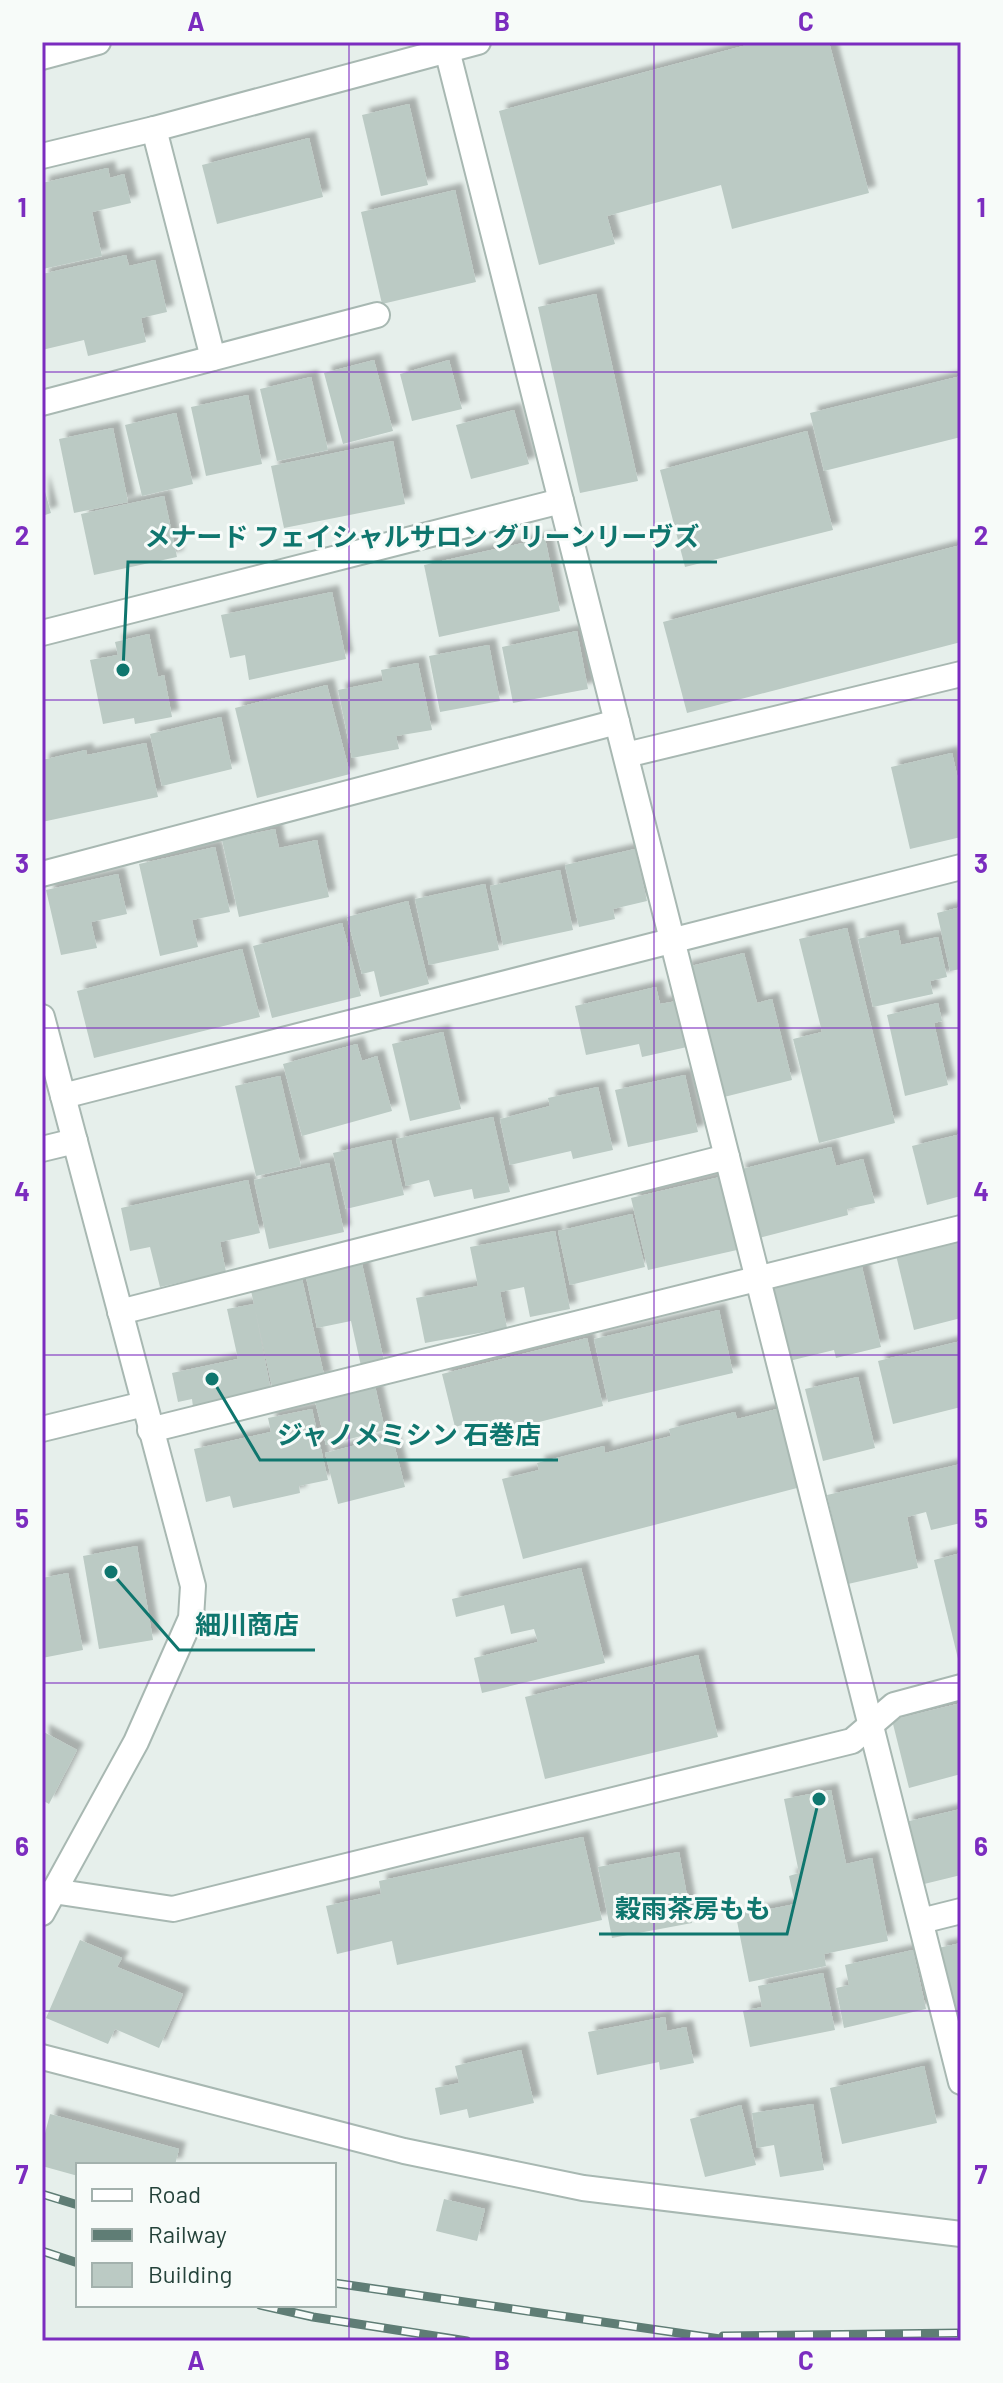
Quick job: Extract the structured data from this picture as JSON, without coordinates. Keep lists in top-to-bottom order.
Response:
{
  "places": [
    "メナード フェイシャルサロン グリーンリーヴズ",
    "ジャノメミシン 石巻店",
    "細川商店",
    "穀雨茶房もも"
  ],
  "legend": ["Road", "Railway", "Building"],
  "grid": {
    "columns": ["A", "B", "C"],
    "rows": [
      "1",
      "2",
      "3",
      "4",
      "5",
      "6",
      "7"
    ]
  }
}
